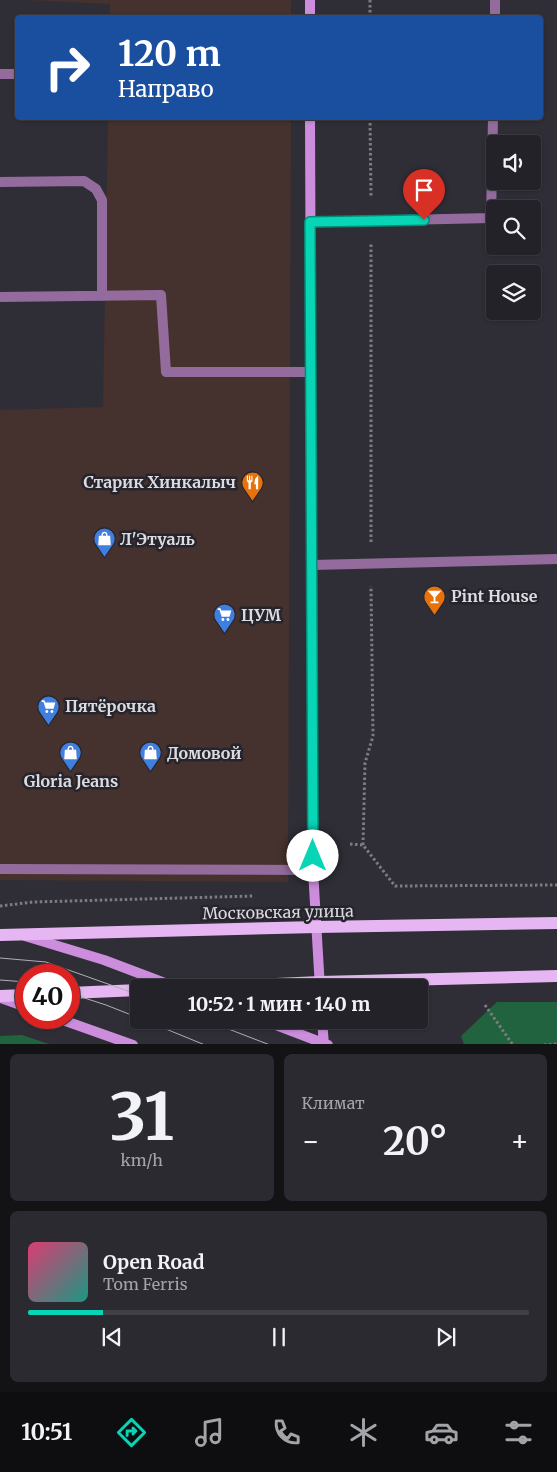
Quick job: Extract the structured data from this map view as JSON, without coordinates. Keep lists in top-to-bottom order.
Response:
{
  "streets": {
    "main road": ["Московская улица"]
  },
  "places": {
    "restaurant": ["Старик Хинкалыч"],
    "shop": ["Л'Этуаль", "Gloria Jeans", "Домовой"],
    "bar": ["Pint House"],
    "supermarket": ["ЦУМ", "Пятёрочка"]
  },
  "page": {
    "turn": ["120 m", "Направо"],
    "limit": "40",
    "trip": "10:52 · 1 мин · 140 m",
    "tile": [
      ["31", "km/h"],
      "Климат"
    ],
    "heat": ["−", "20°", "+"],
    "song": ["Open Road", "Tom Ferris"],
    "tabs": "10:51"
  }
}
